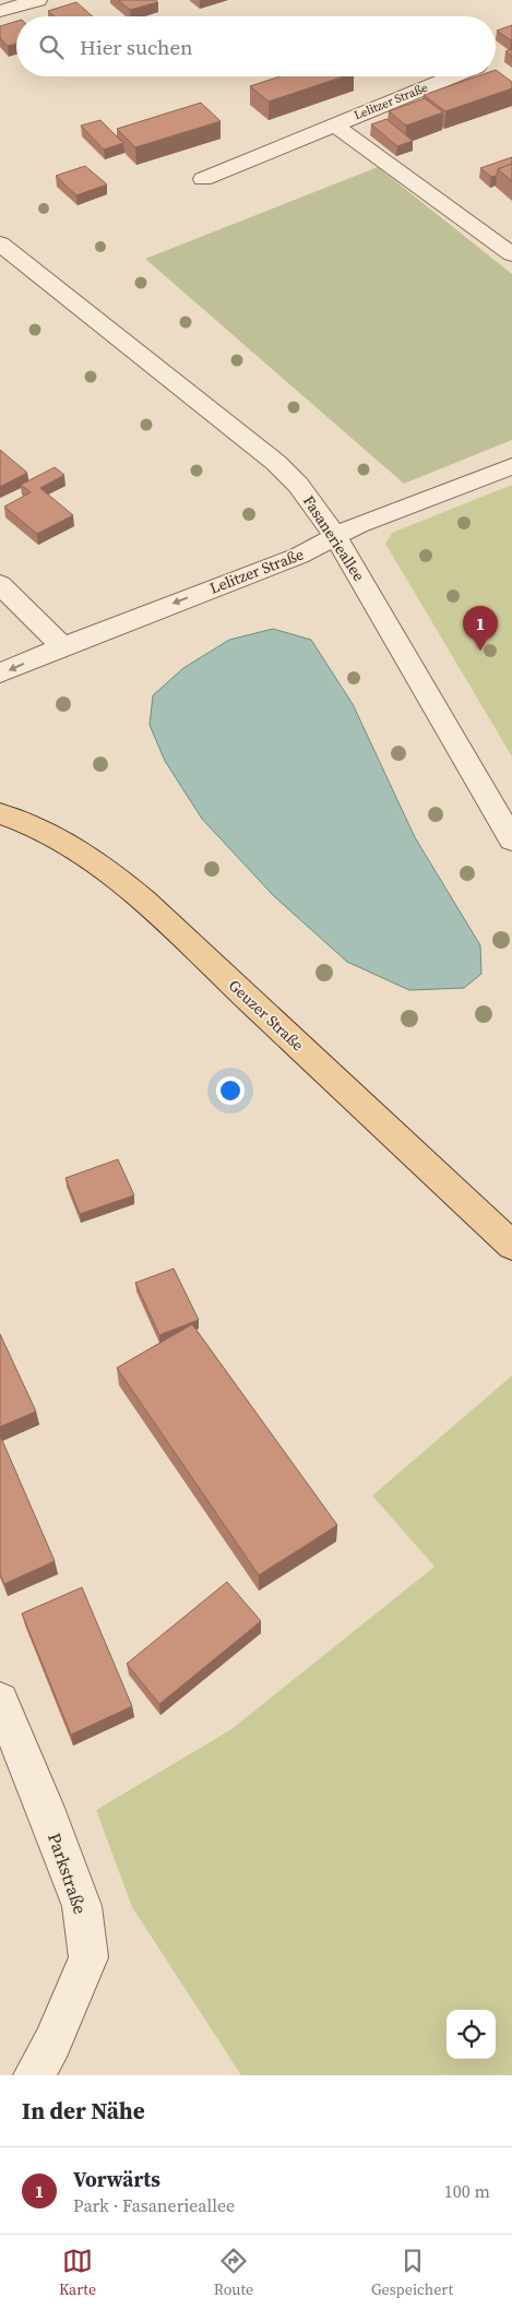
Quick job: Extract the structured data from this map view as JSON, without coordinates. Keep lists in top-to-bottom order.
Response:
{
  "streets": {
    "main road": ["Geuzer Straße"],
    "street": ["Lelitzer Straße", "Fasanerieallee", "Parkstraße"]
  },
  "crossings": [
    ["Lelitzer Straße", "Fasanerieallee"]
  ],
  "page": {
    "search": "Hier suchen",
    "pins": "1",
    "heading": "In der Nähe",
    "list": [
      {
        "mark": "1",
        "name": "Vorwärts",
        "note": "Park · Fasanerieallee",
        "value": "100 m"
      }
    ],
    "nav": ["Karte", "Route", "Gespeichert"]
  }
}
